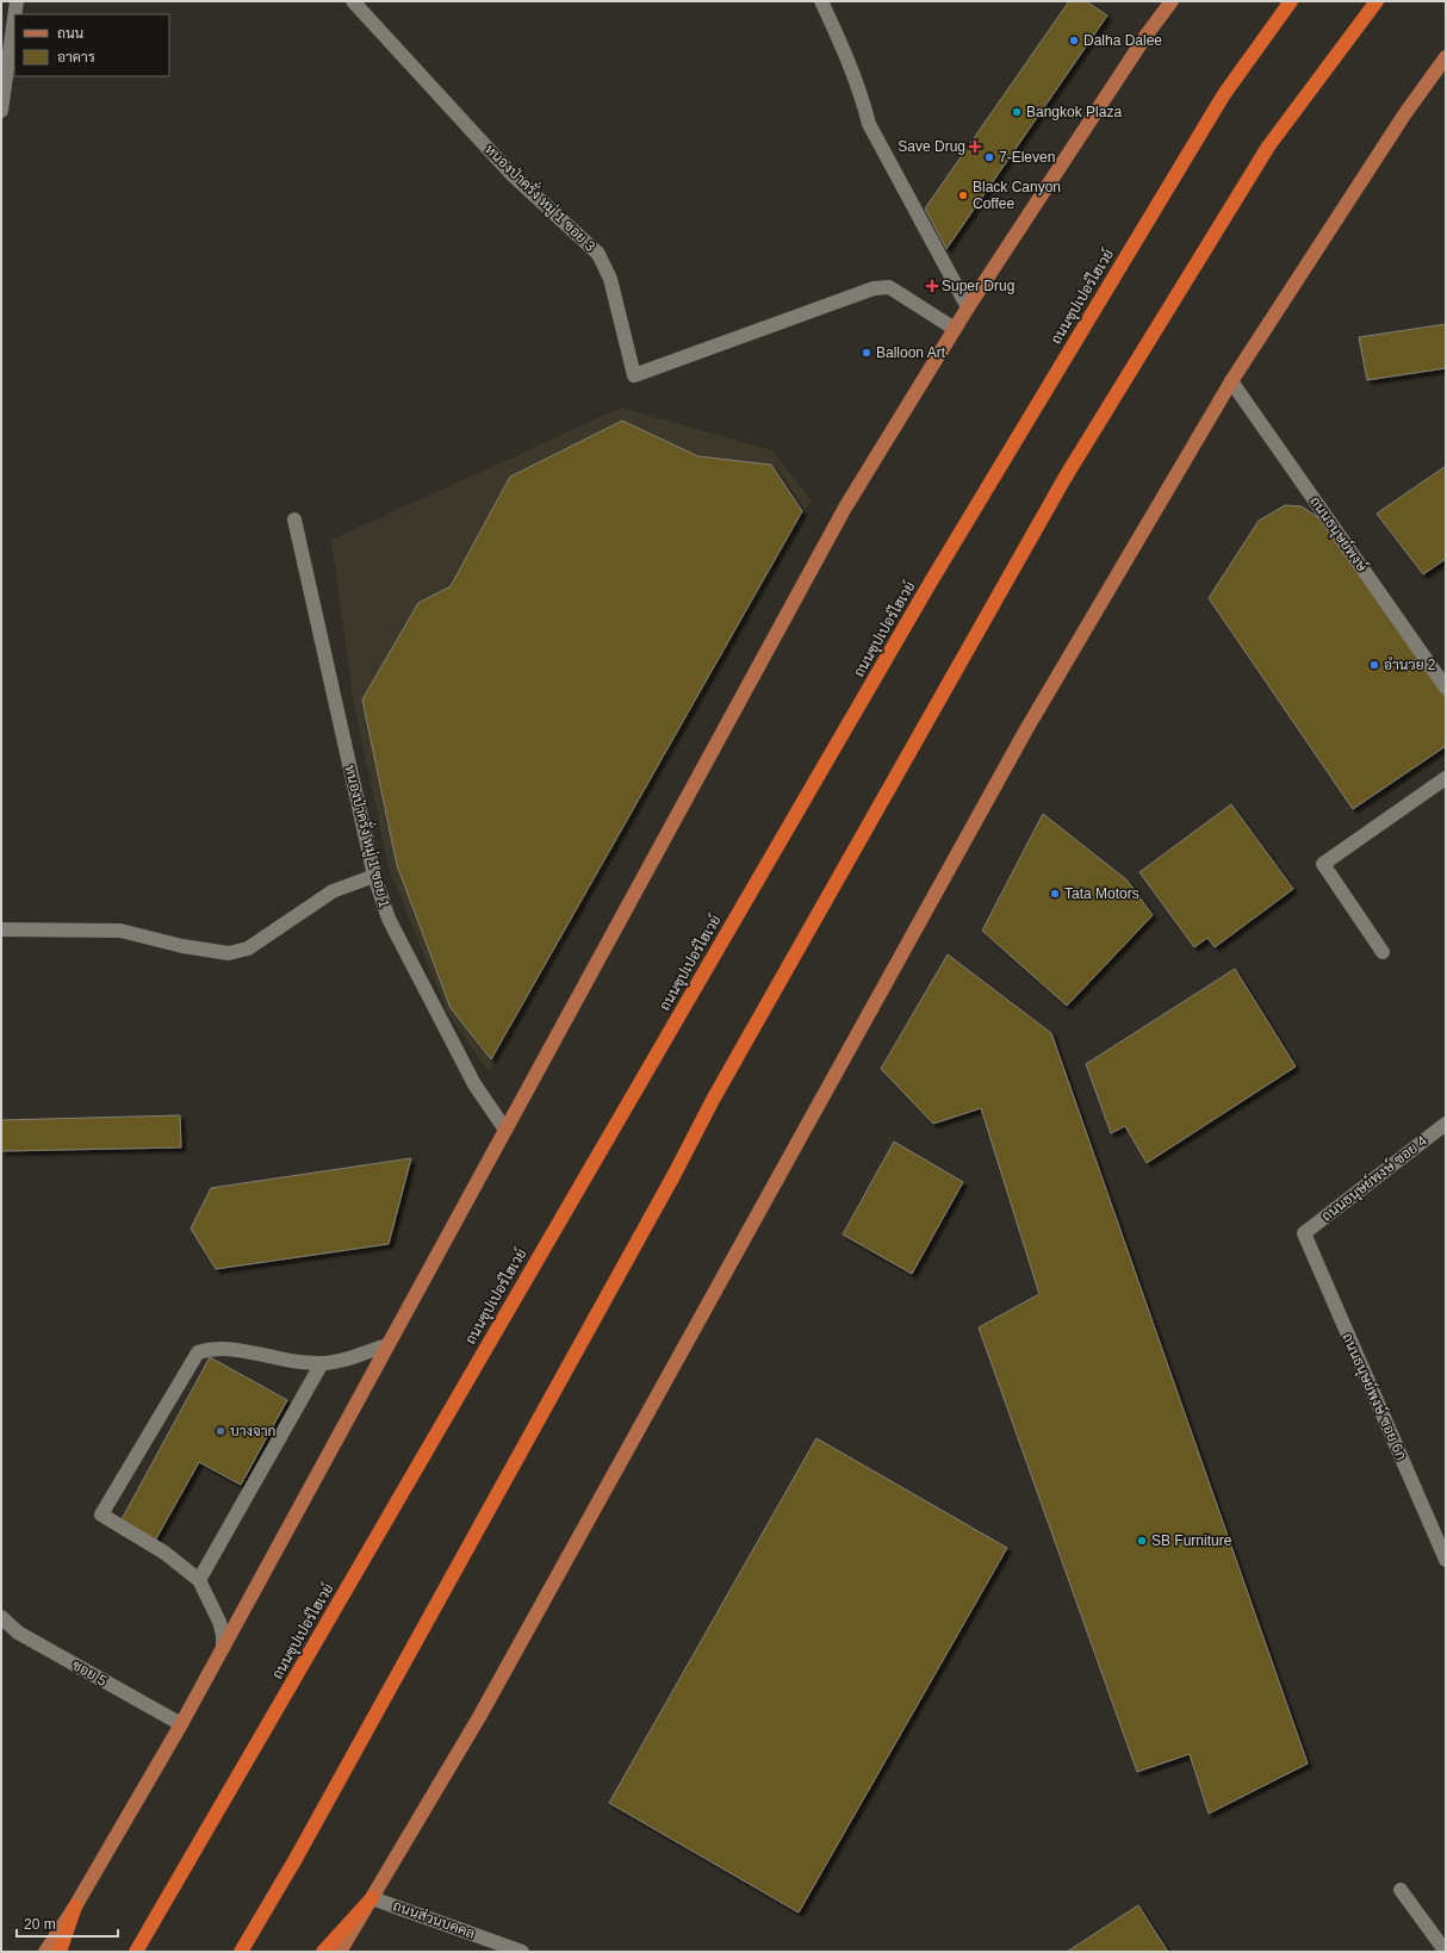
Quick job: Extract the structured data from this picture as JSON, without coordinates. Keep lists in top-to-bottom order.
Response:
{
  "streets": {
    "highway": ["ถนนซุปเปอร์ไฮเวย์"],
    "street": [
      "หนองป่าครั่ง หมู่ 1 ซอย 3",
      "ถนนธนุษย์พงษ์",
      "หนองป่าครั่ง หมู่ 1 ซอย 1",
      "ถนนธนุษย์พงษ์ ซอย 4",
      "ถนนธนุษย์พงษ์ ซอย 6ก",
      "ซอย 5",
      "ถนนส่วนบคคล"
    ]
  },
  "crossings": [
    ["ถนนธนุษย์พงษ์ ซอย 4", "ถนนธนุษย์พงษ์ ซอย 6ก"]
  ],
  "places": {
    "other": [
      "Dalha Dalee",
      "Bangkok Plaza",
      "7-Eleven",
      "Black Canyon Coffee",
      "Balloon Art",
      "อำนวย 2",
      "Tata Motors",
      "บางจาก",
      "SB Furniture"
    ],
    "health": ["Save Drug", "Super Drug"]
  },
  "legend": ["ถนน", "อาคาร"],
  "scale_bar": "20 m"
}
